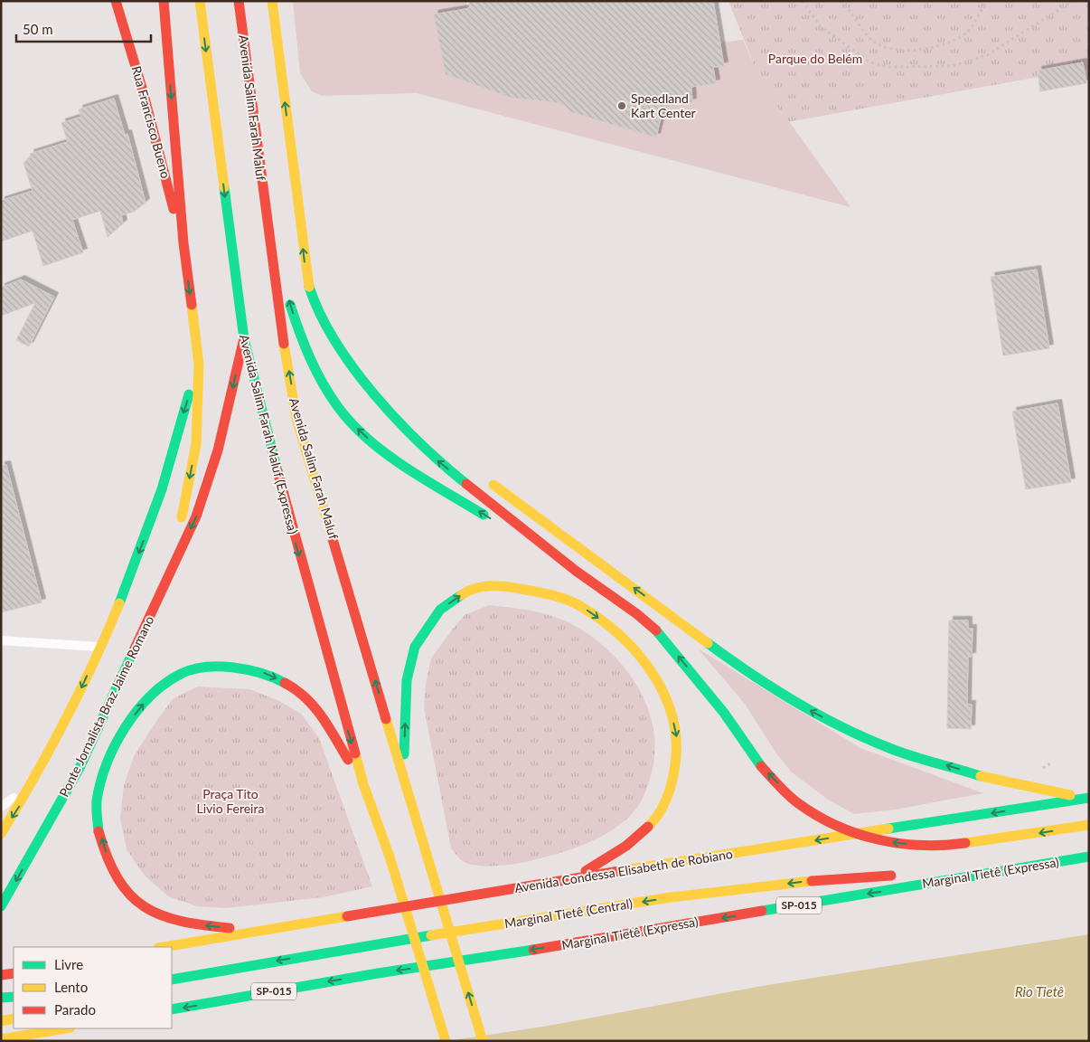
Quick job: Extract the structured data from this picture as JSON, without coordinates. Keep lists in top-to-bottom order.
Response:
{
  "streets": {
    "main road": [
      "Avenida Salim Farah Maluf",
      "Rua Francisco Bueno",
      "Avenida Salim Farah Maluf (Expressa)",
      "Ponte Jornalista Braz Jaime Romano",
      "Avenida Condessa Elisabeth de Robiano",
      "Marginal Tietê (Expressa)",
      "SP-015",
      "Marginal Tietê (Central)"
    ]
  },
  "crossings": [
    ["Marginal Tietê (Expressa)", "Marginal Tietê (Central)"]
  ],
  "one_way": ["Avenida Condessa Elisabeth de Robiano", "Marginal Tietê (Expressa)", "Marginal Tietê (Central)"],
  "water": ["Rio Tietê"],
  "parks": ["Parque do Belém", "Praça Tito Livio Fereira"],
  "places": ["Speedland Kart Center"],
  "legend": ["Livre", "Lento", "Parado"],
  "scale_bar": "50 m"
}
